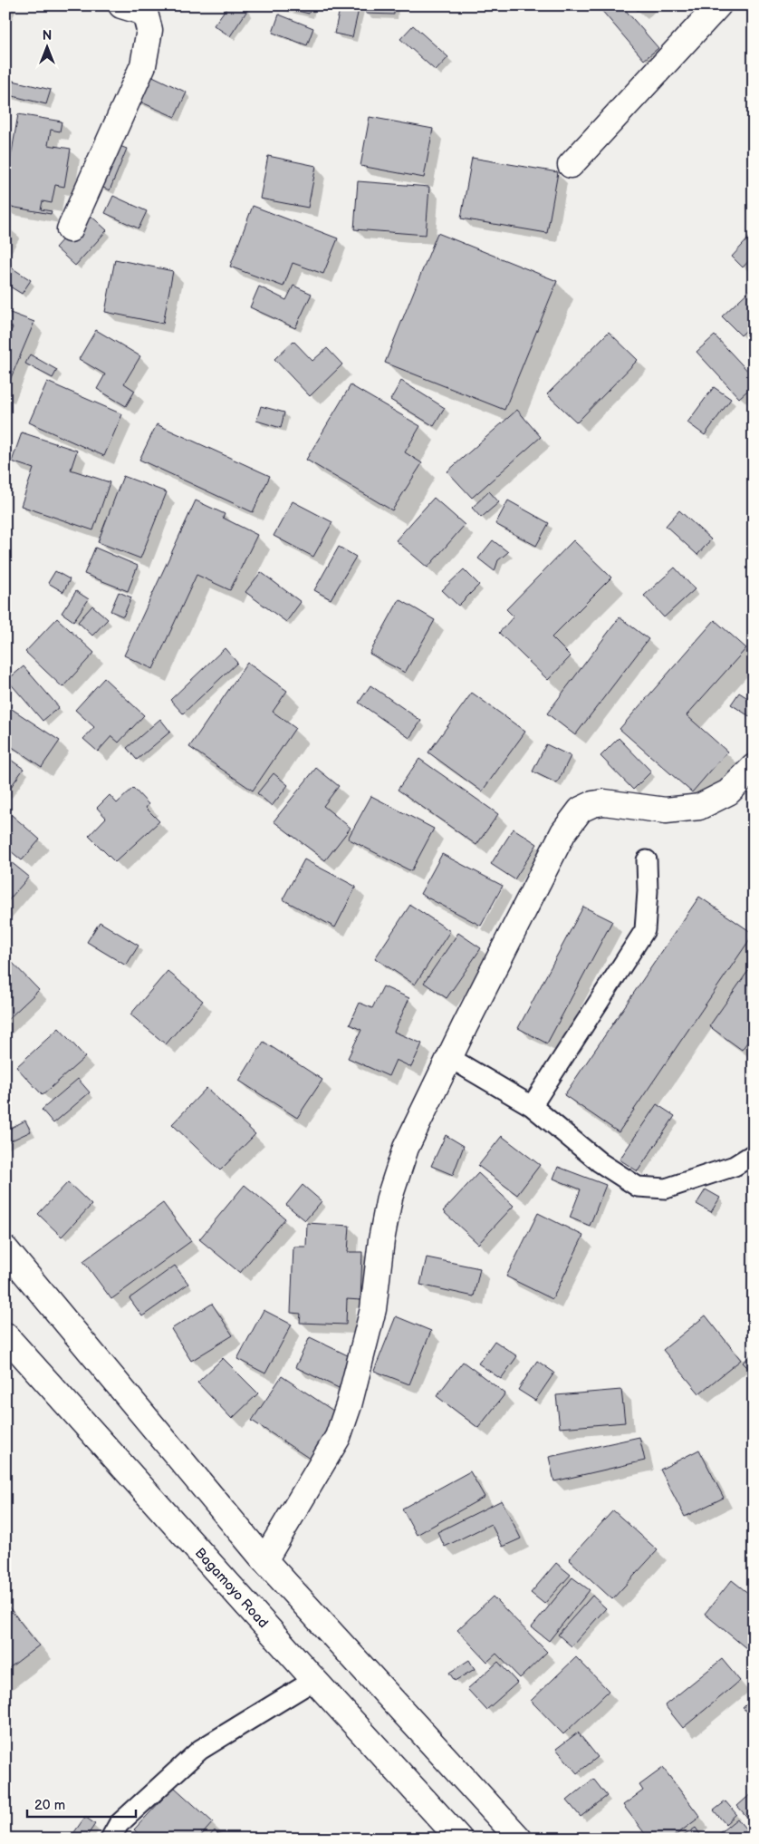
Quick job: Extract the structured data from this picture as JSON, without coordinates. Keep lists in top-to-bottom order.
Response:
{
  "streets": {
    "main road": ["Bagamoyo Road"]
  },
  "scale_bar": "20 m",
  "north": "top"
}
